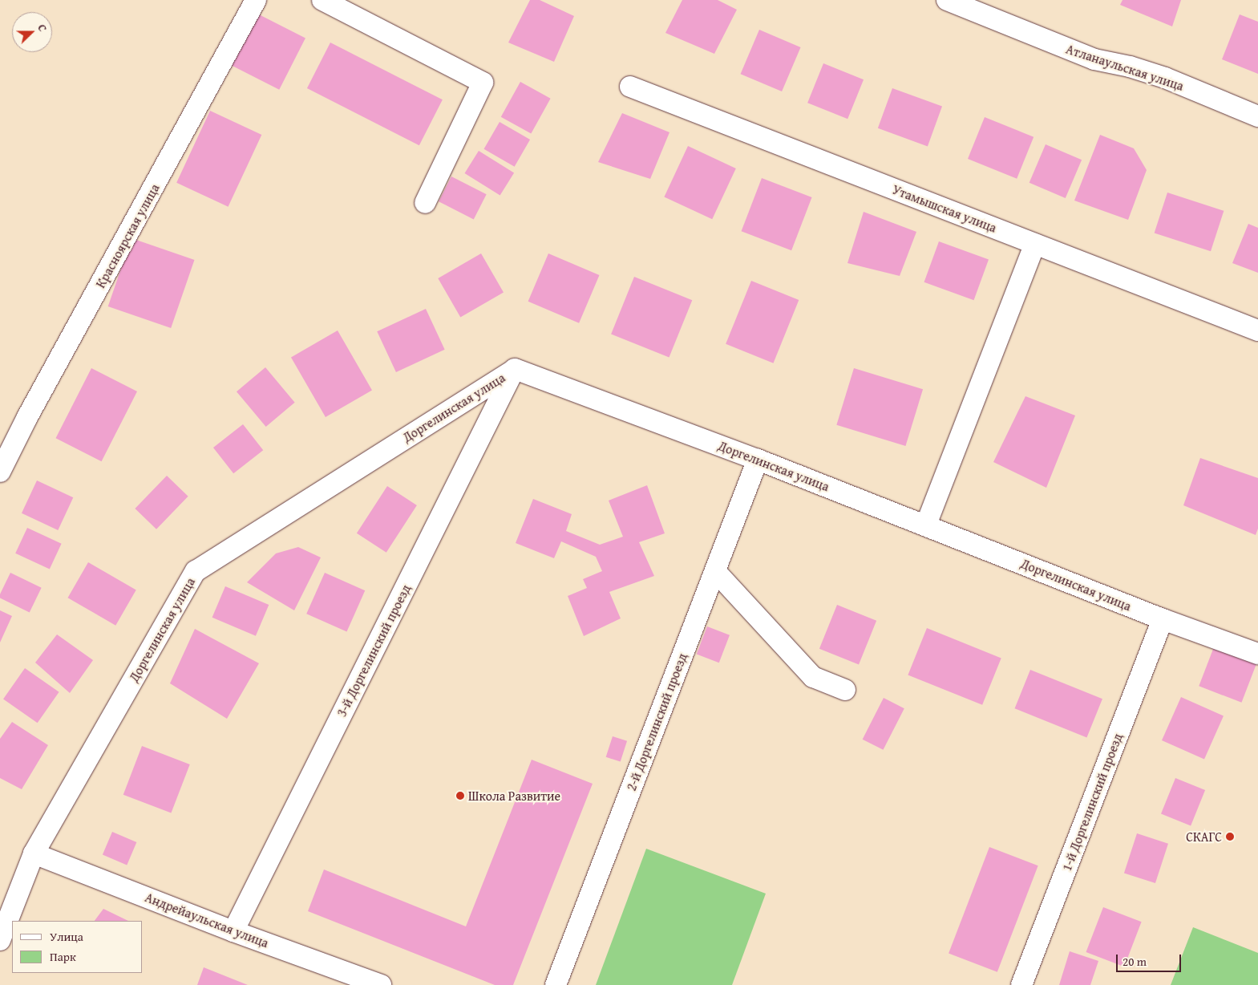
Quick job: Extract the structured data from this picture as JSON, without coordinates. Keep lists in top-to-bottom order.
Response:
{
  "streets": {
    "street": [
      "Атланаульская улица",
      "Утамышская улица",
      "Красноярская улица",
      "Доргелинская улица",
      "3-й Доргелинский проезд",
      "2-й Доргелинский проезд",
      "1-й Доргелинский проезд",
      "Андрейаульская улица"
    ]
  },
  "crossings": [
    ["Доргелинская улица", "3-й Доргелинский проезд"],
    ["Доргелинская улица", "2-й Доргелинский проезд"],
    ["Доргелинская улица", "1-й Доргелинский проезд"],
    ["Доргелинская улица", "Андрейаульская улица"],
    ["3-й Доргелинский проезд", "Андрейаульская улица"]
  ],
  "places": ["Школа Развитие", "СКАГС"],
  "legend": ["Улица", "Парк"],
  "scale_bar": "20 m",
  "north": "right"
}
